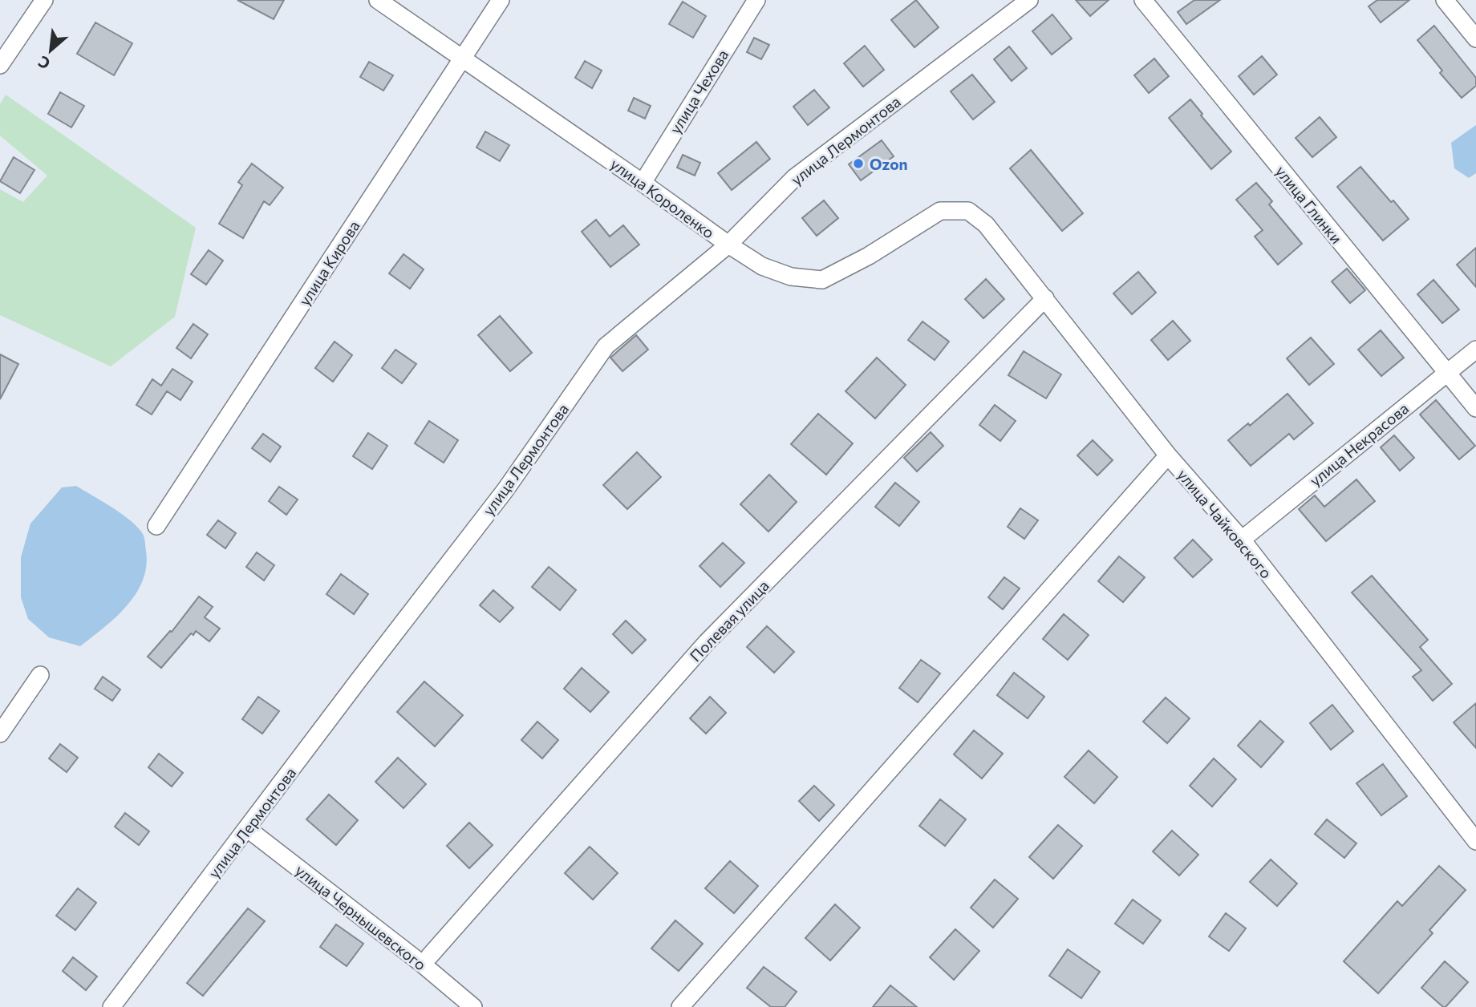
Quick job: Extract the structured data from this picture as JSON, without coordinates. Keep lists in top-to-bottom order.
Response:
{
  "streets": {
    "street": [
      "улица Чехова",
      "улица Лермонтова",
      "улица Короленко",
      "улица Глинки",
      "улица Кирова",
      "улица Некрасова",
      "улица Чайковского",
      "Полевая улица",
      "улица Чернышевского"
    ]
  },
  "crossings": [
    ["улица Чехова", "улица Короленко"],
    ["улица Лермонтова", "улица Короленко"],
    ["улица Лермонтова", "улица Чернышевского"],
    ["улица Короленко", "улица Кирова"],
    ["улица Короленко", "улица Чайковского"],
    ["улица Глинки", "улица Некрасова"],
    ["улица Некрасова", "улица Чайковского"],
    ["улица Чайковского", "Полевая улица"]
  ],
  "places": ["Ozon"],
  "north": "bottom left"
}
